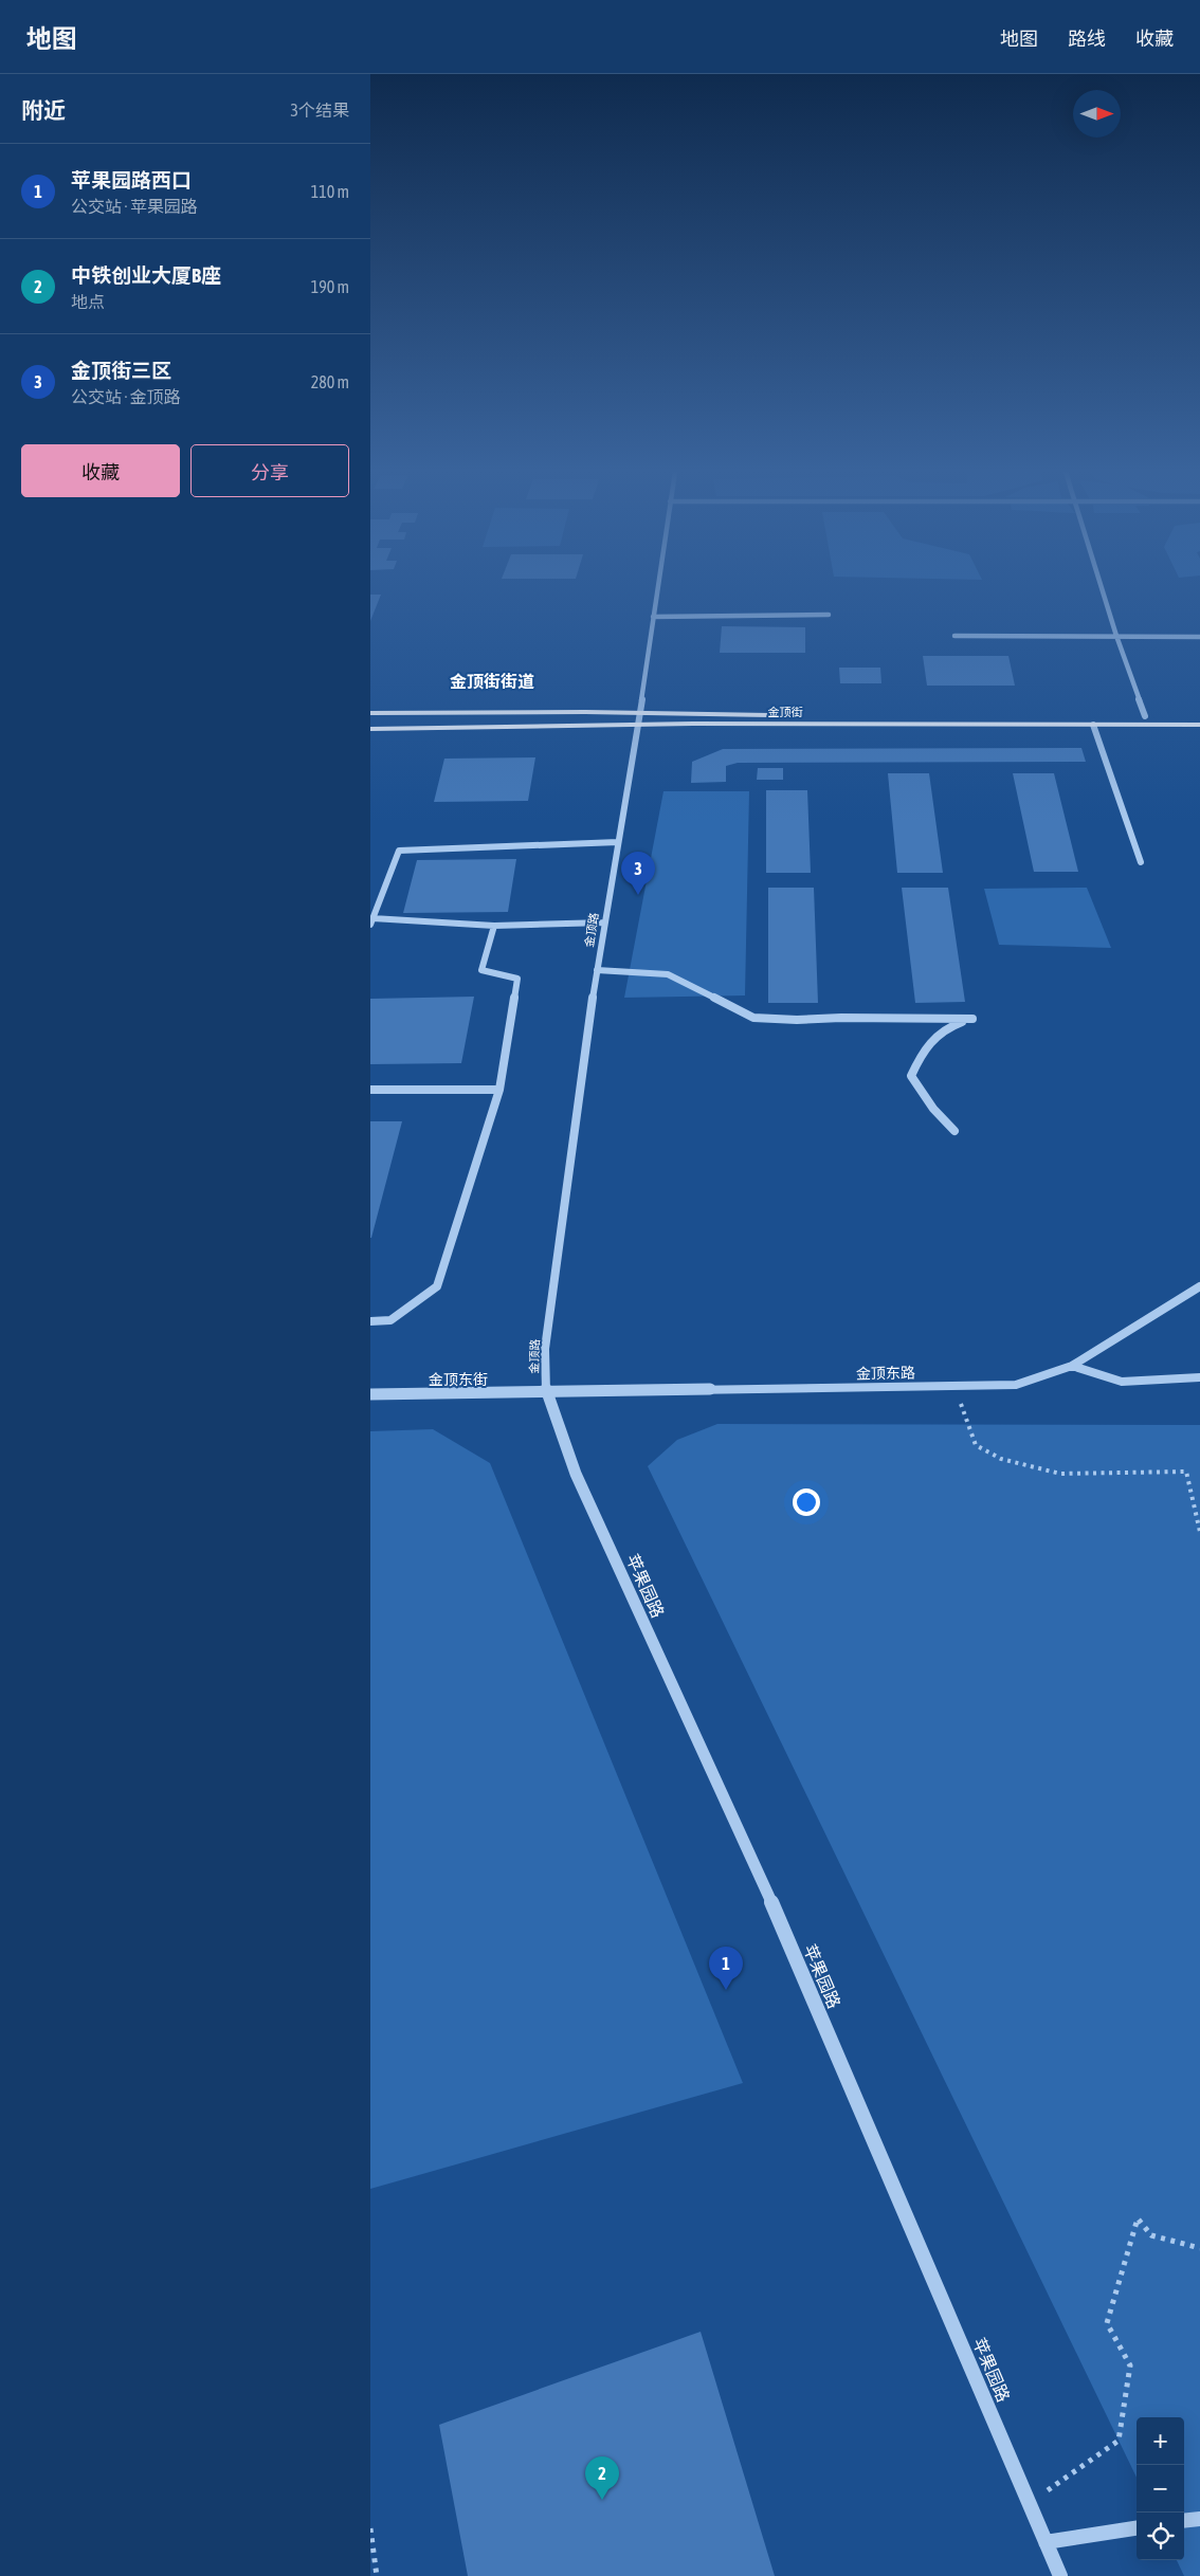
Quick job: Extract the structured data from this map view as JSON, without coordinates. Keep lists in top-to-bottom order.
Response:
{
  "streets": {
    "main road": ["金顶街"],
    "street": [
      "金顶路",
      "金顶东路",
      "金顶东街",
      "苹果园路"
    ]
  },
  "crossings": [
    ["金顶街", "金顶路"],
    ["金顶路", "金顶东路"],
    ["金顶路", "金顶东街"],
    ["金顶路", "苹果园路"],
    ["金顶东路", "金顶东街"],
    ["金顶东路", "苹果园路"],
    ["金顶东街", "苹果园路"]
  ],
  "districts": ["金顶街街道"],
  "north": "right",
  "page": {
    "header": "地图",
    "nav": ["地图", "路线", "收藏"],
    "heading": ["附近", "3个结果"],
    "list": [
      {
        "mark": "1",
        "name": "苹果园路西口",
        "note": "公交站 · 苹果园路",
        "value": "110 m"
      },
      {
        "mark": "2",
        "name": "中铁创业大厦B座",
        "note": "地点",
        "value": "190 m"
      },
      {
        "mark": "3",
        "name": "金顶街三区",
        "note": "公交站 · 金顶路",
        "value": "280 m"
      }
    ],
    "buttons": ["收藏", "分享"],
    "pins": ["3", "1", "2"],
    "map_buttons": ["+", "−"]
  }
}
